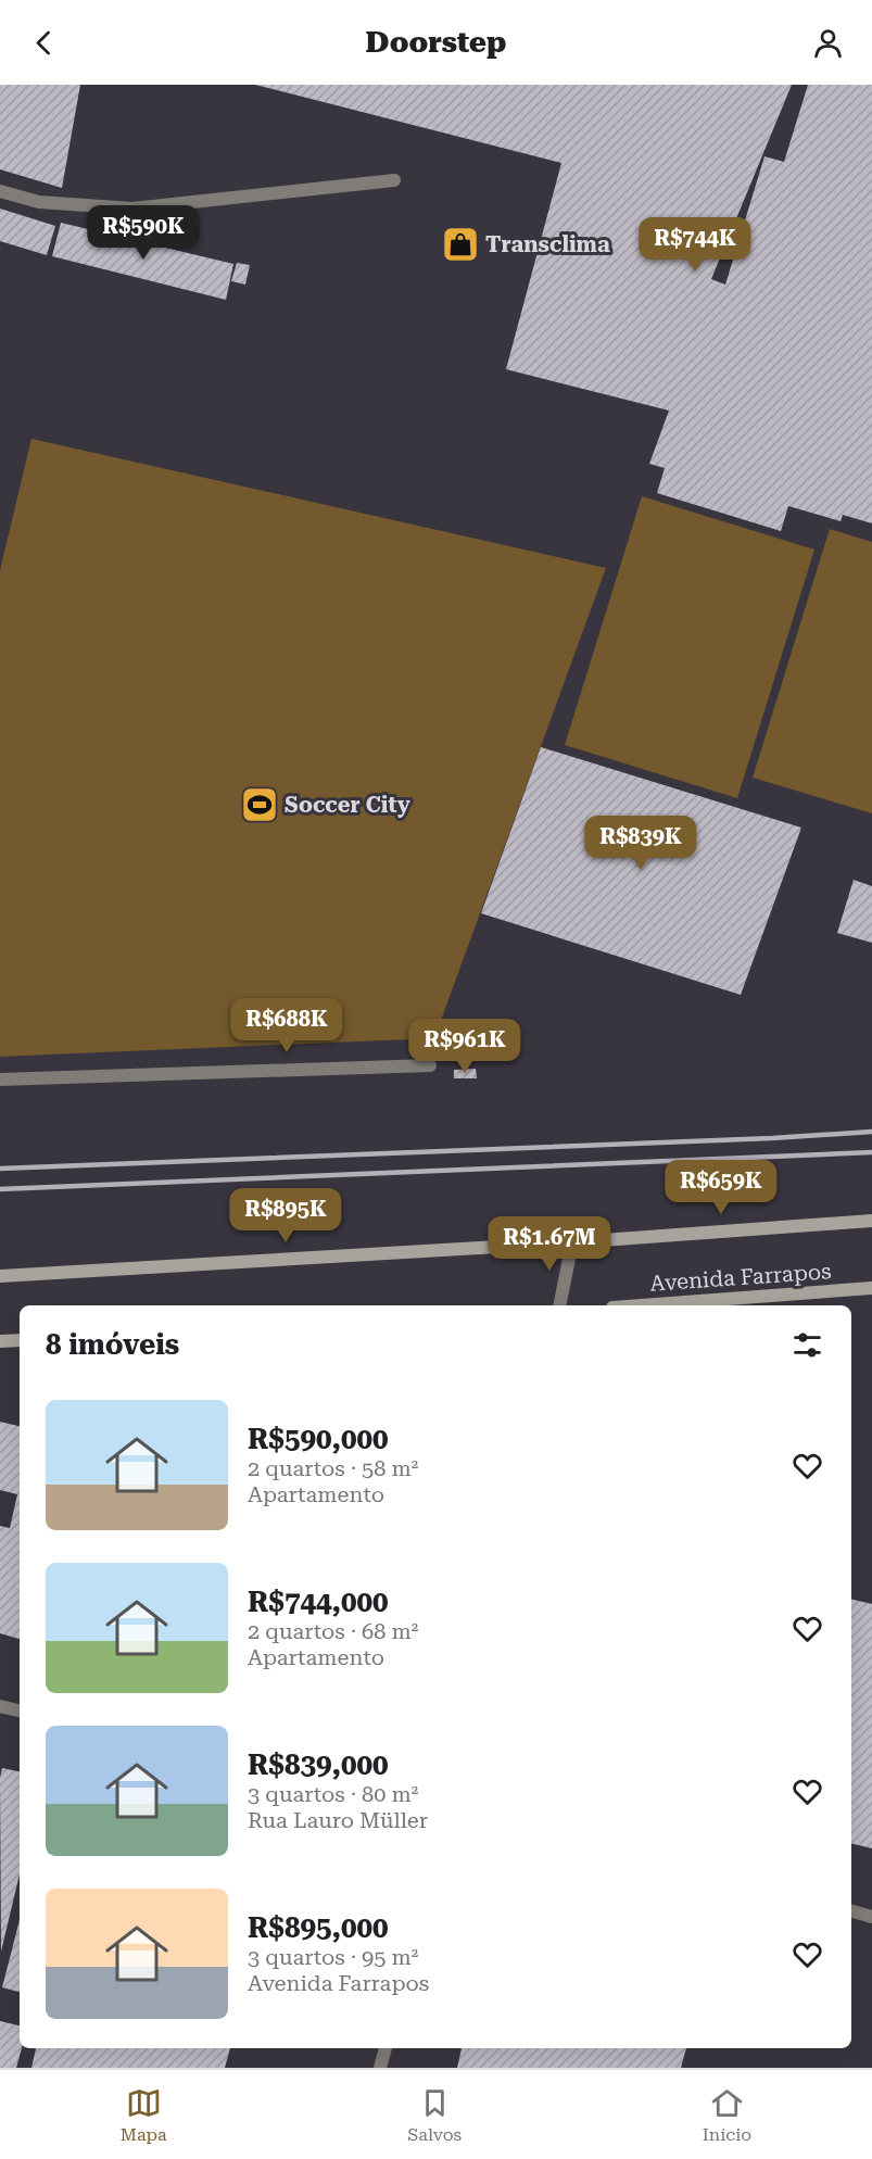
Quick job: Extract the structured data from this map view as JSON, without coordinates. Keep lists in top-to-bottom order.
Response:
{
  "streets": {
    "main road": ["Avenida Farrapos"]
  },
  "places": {
    "shop": ["Transclima"],
    "sports": ["Soccer City"]
  },
  "page": {
    "header": "Doorstep",
    "price": [
      "R$590K",
      "R$744K",
      "R$839K",
      "R$688K",
      "R$961K",
      "R$659K",
      "R$895K",
      "R$1.67M"
    ],
    "heading": "8 imóveis",
    "list": [
      {
        "name": "R$590,000",
        "note": "2 quartos · 58 m² · Apartamento"
      },
      {
        "name": "R$744,000",
        "note": "2 quartos · 68 m² · Apartamento"
      },
      {
        "name": "R$839,000",
        "note": "3 quartos · 80 m² · Rua Lauro Müller"
      },
      {
        "name": "R$895,000",
        "note": "3 quartos · 95 m² · Avenida Farrapos"
      }
    ],
    "tabs": ["Mapa", "Salvos", "Início"]
  }
}
